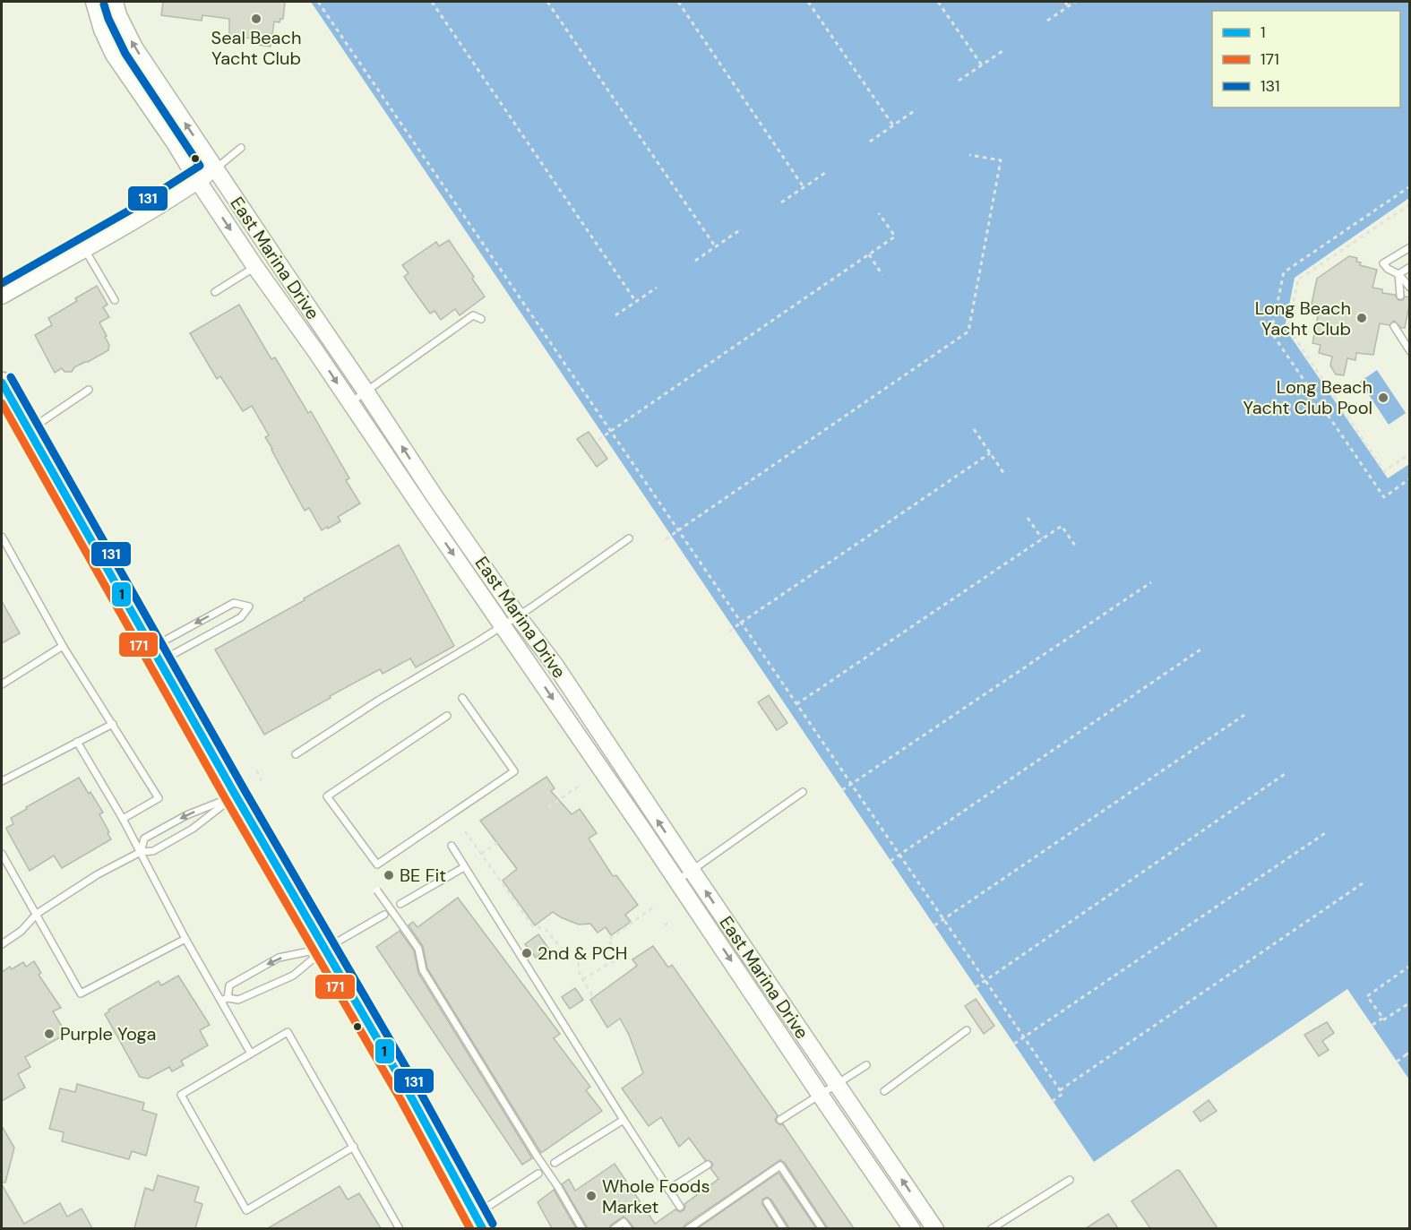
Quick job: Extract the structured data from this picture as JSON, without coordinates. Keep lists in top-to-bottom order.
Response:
{
  "streets": {
    "main road": ["East Marina Drive"]
  },
  "places": [
    "Seal Beach Yacht Club",
    "Long Beach Yacht Club",
    "Long Beach Yacht Club Pool",
    "BE Fit",
    "2nd & PCH",
    "Purple Yoga",
    "Whole Foods Market"
  ],
  "lines": ["transit line 131", "transit line 1", "transit line 171"],
  "legend": ["1", "171", "131"]
}
